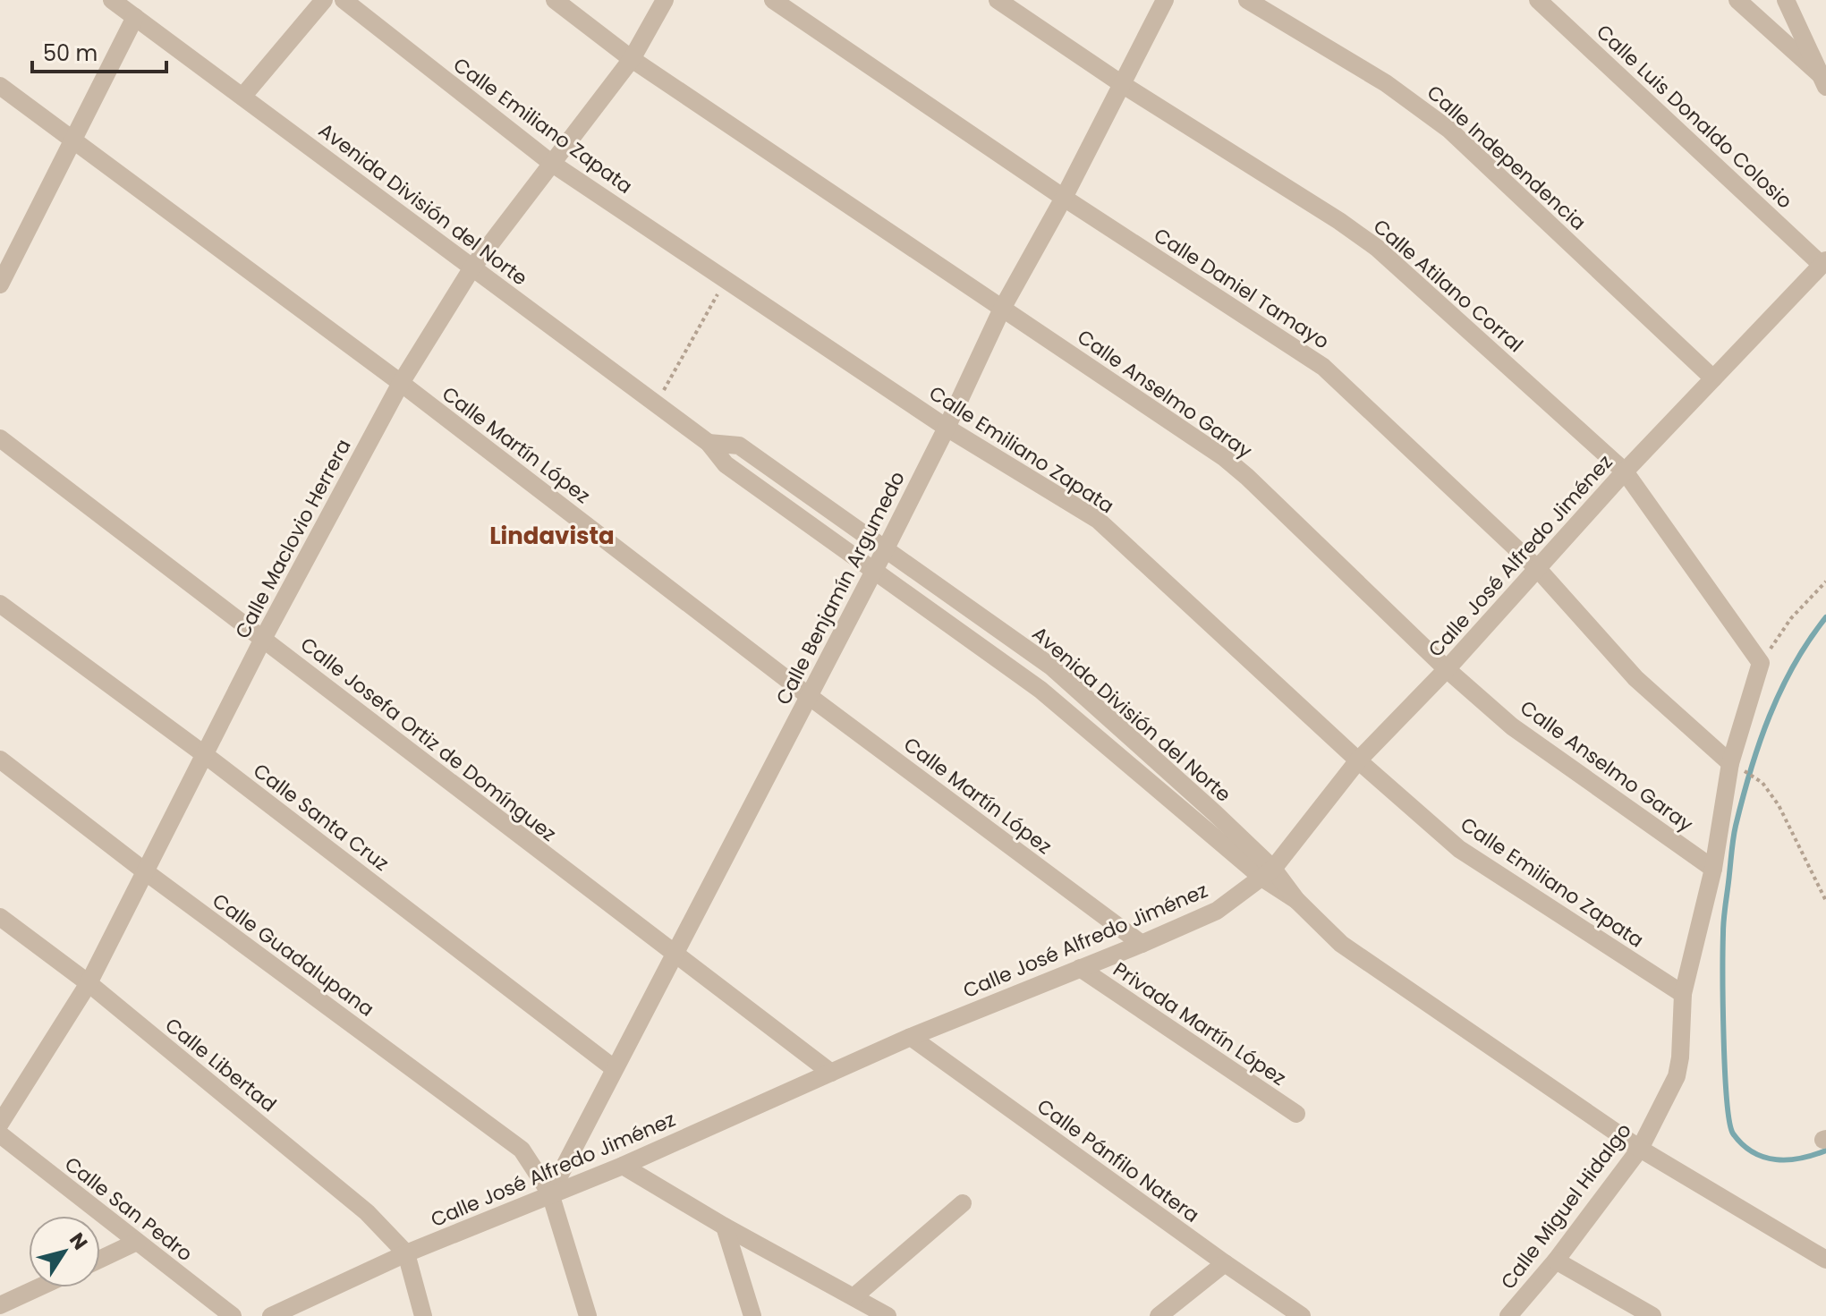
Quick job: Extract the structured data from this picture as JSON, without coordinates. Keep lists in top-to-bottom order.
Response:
{
  "streets": {
    "street": [
      "Calle Luis Donaldo Colosio",
      "Calle Emiliano Zapata",
      "Calle Independencia",
      "Avenida División del Norte",
      "Calle Atilano Corral",
      "Calle Daniel Tamayo",
      "Calle Anselmo Garay",
      "Calle Martín López",
      "Calle Maclovio Herrera",
      "Calle José Alfredo Jiménez",
      "Calle Benjamín Argumedo",
      "Calle Josefa Ortiz de Domínguez",
      "Calle Santa Cruz",
      "Calle Guadalupana",
      "Privada Martín López",
      "Calle Libertad",
      "Calle Pánfilo Natera",
      "Calle Miguel Hidalgo",
      "Calle San Pedro"
    ]
  },
  "crossings": [
    ["Calle Luis Donaldo Colosio", "Calle José Alfredo Jiménez"],
    ["Calle Emiliano Zapata", "Calle Maclovio Herrera"],
    ["Calle Emiliano Zapata", "Calle José Alfredo Jiménez"],
    ["Calle Emiliano Zapata", "Calle Benjamín Argumedo"],
    ["Calle Emiliano Zapata", "Calle Miguel Hidalgo"],
    ["Calle Independencia", "Calle José Alfredo Jiménez"],
    ["Avenida División del Norte", "Calle Maclovio Herrera"],
    ["Avenida División del Norte", "Calle José Alfredo Jiménez"],
    ["Avenida División del Norte", "Calle Benjamín Argumedo"],
    ["Avenida División del Norte", "Calle Miguel Hidalgo"],
    ["Calle Atilano Corral", "Calle José Alfredo Jiménez"],
    ["Calle Atilano Corral", "Calle Benjamín Argumedo"],
    ["Calle Atilano Corral", "Calle Miguel Hidalgo"],
    ["Calle Daniel Tamayo", "Calle José Alfredo Jiménez"],
    ["Calle Daniel Tamayo", "Calle Benjamín Argumedo"],
    ["Calle Daniel Tamayo", "Calle Miguel Hidalgo"],
    ["Calle Anselmo Garay", "Calle Maclovio Herrera"],
    ["Calle Anselmo Garay", "Calle José Alfredo Jiménez"],
    ["Calle Anselmo Garay", "Calle Benjamín Argumedo"],
    ["Calle Anselmo Garay", "Calle Miguel Hidalgo"],
    ["Calle Martín López", "Calle Maclovio Herrera"],
    ["Calle Martín López", "Calle José Alfredo Jiménez"],
    ["Calle Martín López", "Calle Benjamín Argumedo"],
    ["Calle Maclovio Herrera", "Calle Josefa Ortiz de Domínguez"],
    ["Calle Maclovio Herrera", "Calle Santa Cruz"],
    ["Calle Maclovio Herrera", "Calle Guadalupana"],
    ["Calle Maclovio Herrera", "Calle Libertad"],
    ["Calle José Alfredo Jiménez", "Calle Benjamín Argumedo"],
    ["Calle José Alfredo Jiménez", "Calle Josefa Ortiz de Domínguez"],
    ["Calle José Alfredo Jiménez", "Calle Guadalupana"],
    ["Calle José Alfredo Jiménez", "Privada Martín López"],
    ["Calle José Alfredo Jiménez", "Calle Libertad"],
    ["Calle José Alfredo Jiménez", "Calle Pánfilo Natera"],
    ["Calle Benjamín Argumedo", "Calle Josefa Ortiz de Domínguez"],
    ["Calle Benjamín Argumedo", "Calle Santa Cruz"],
    ["Calle Benjamín Argumedo", "Calle Guadalupana"]
  ],
  "districts": ["Lindavista"],
  "scale_bar": "50 m",
  "north": "top right"
}
